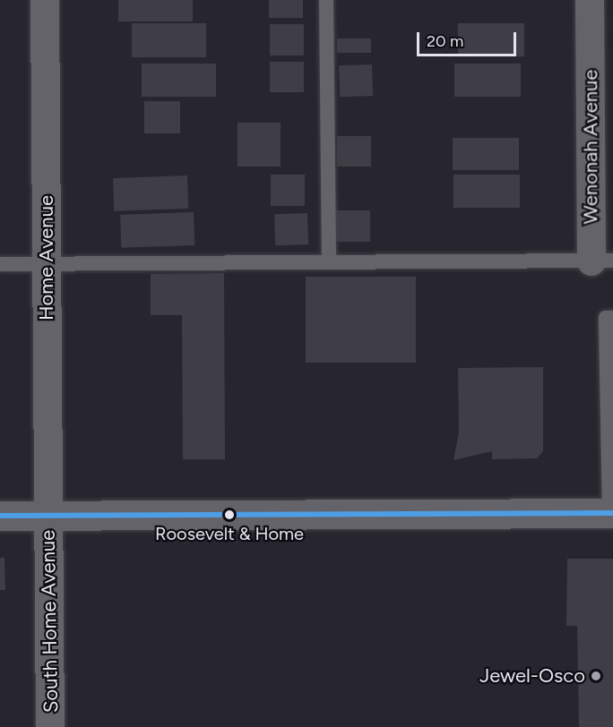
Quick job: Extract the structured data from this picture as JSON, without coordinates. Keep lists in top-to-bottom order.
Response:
{
  "streets": {
    "street": ["Wenonah Avenue", "Home Avenue", "South Home Avenue"]
  },
  "crossings": [
    ["Home Avenue", "South Home Avenue"]
  ],
  "places": ["Roosevelt & Home", "Jewel-Osco"],
  "scale_bar": "20 m"
}
